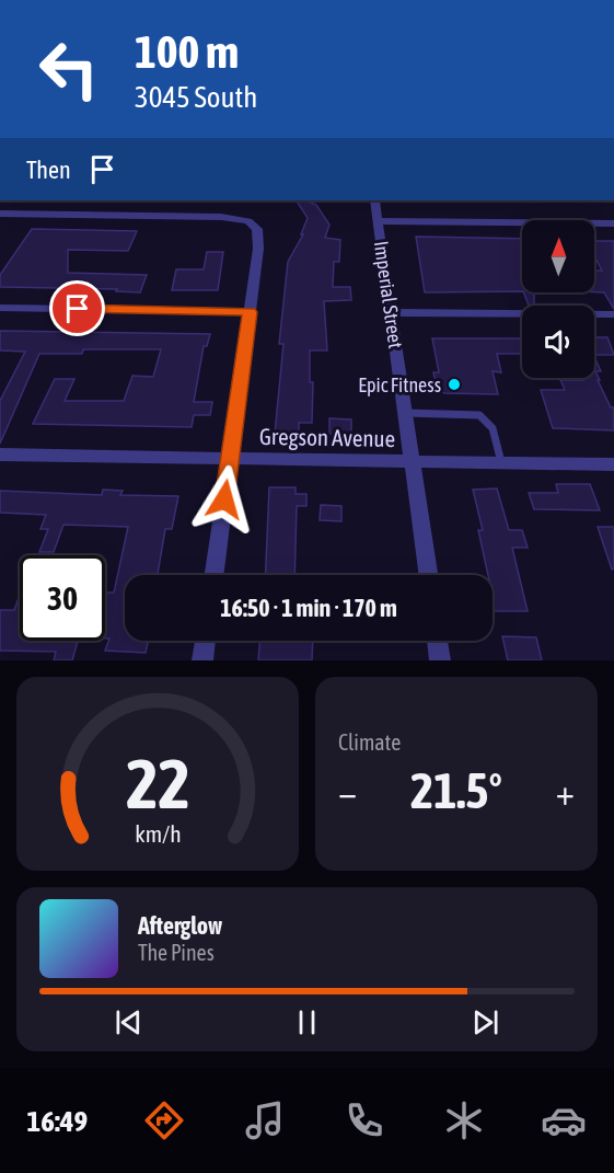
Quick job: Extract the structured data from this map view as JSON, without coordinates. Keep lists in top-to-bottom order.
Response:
{
  "streets": {
    "street": ["Imperial Street", "Gregson Avenue"]
  },
  "crossings": [
    ["Imperial Street", "Gregson Avenue"]
  ],
  "places": ["Epic Fitness"],
  "north": "top",
  "page": {
    "turn": ["100 m", "3045 South"],
    "then": "Then",
    "limit": "30",
    "trip": "16:50 · 1 min · 170 m",
    "tile": "Climate",
    "heat": ["−", "21.5°", "+"],
    "song": ["Afterglow", "The Pines"],
    "tabs": "16:49",
    "gauge": ["22", "km/h"]
  }
}
